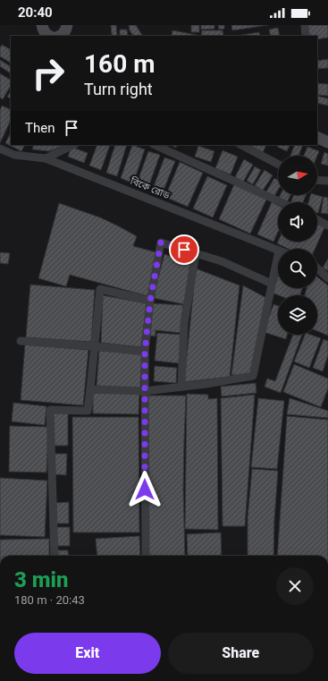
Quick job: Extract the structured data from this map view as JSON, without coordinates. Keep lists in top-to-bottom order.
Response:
{
  "streets": {
    "street": ["বিকে রোড"]
  },
  "north": "right",
  "page": {
    "status": "20:40",
    "turn": ["160 m", "Turn right"],
    "then": "Then",
    "heading": ["3 min", "180 m · 20:43"],
    "buttons": ["Exit", "Share"]
  }
}
